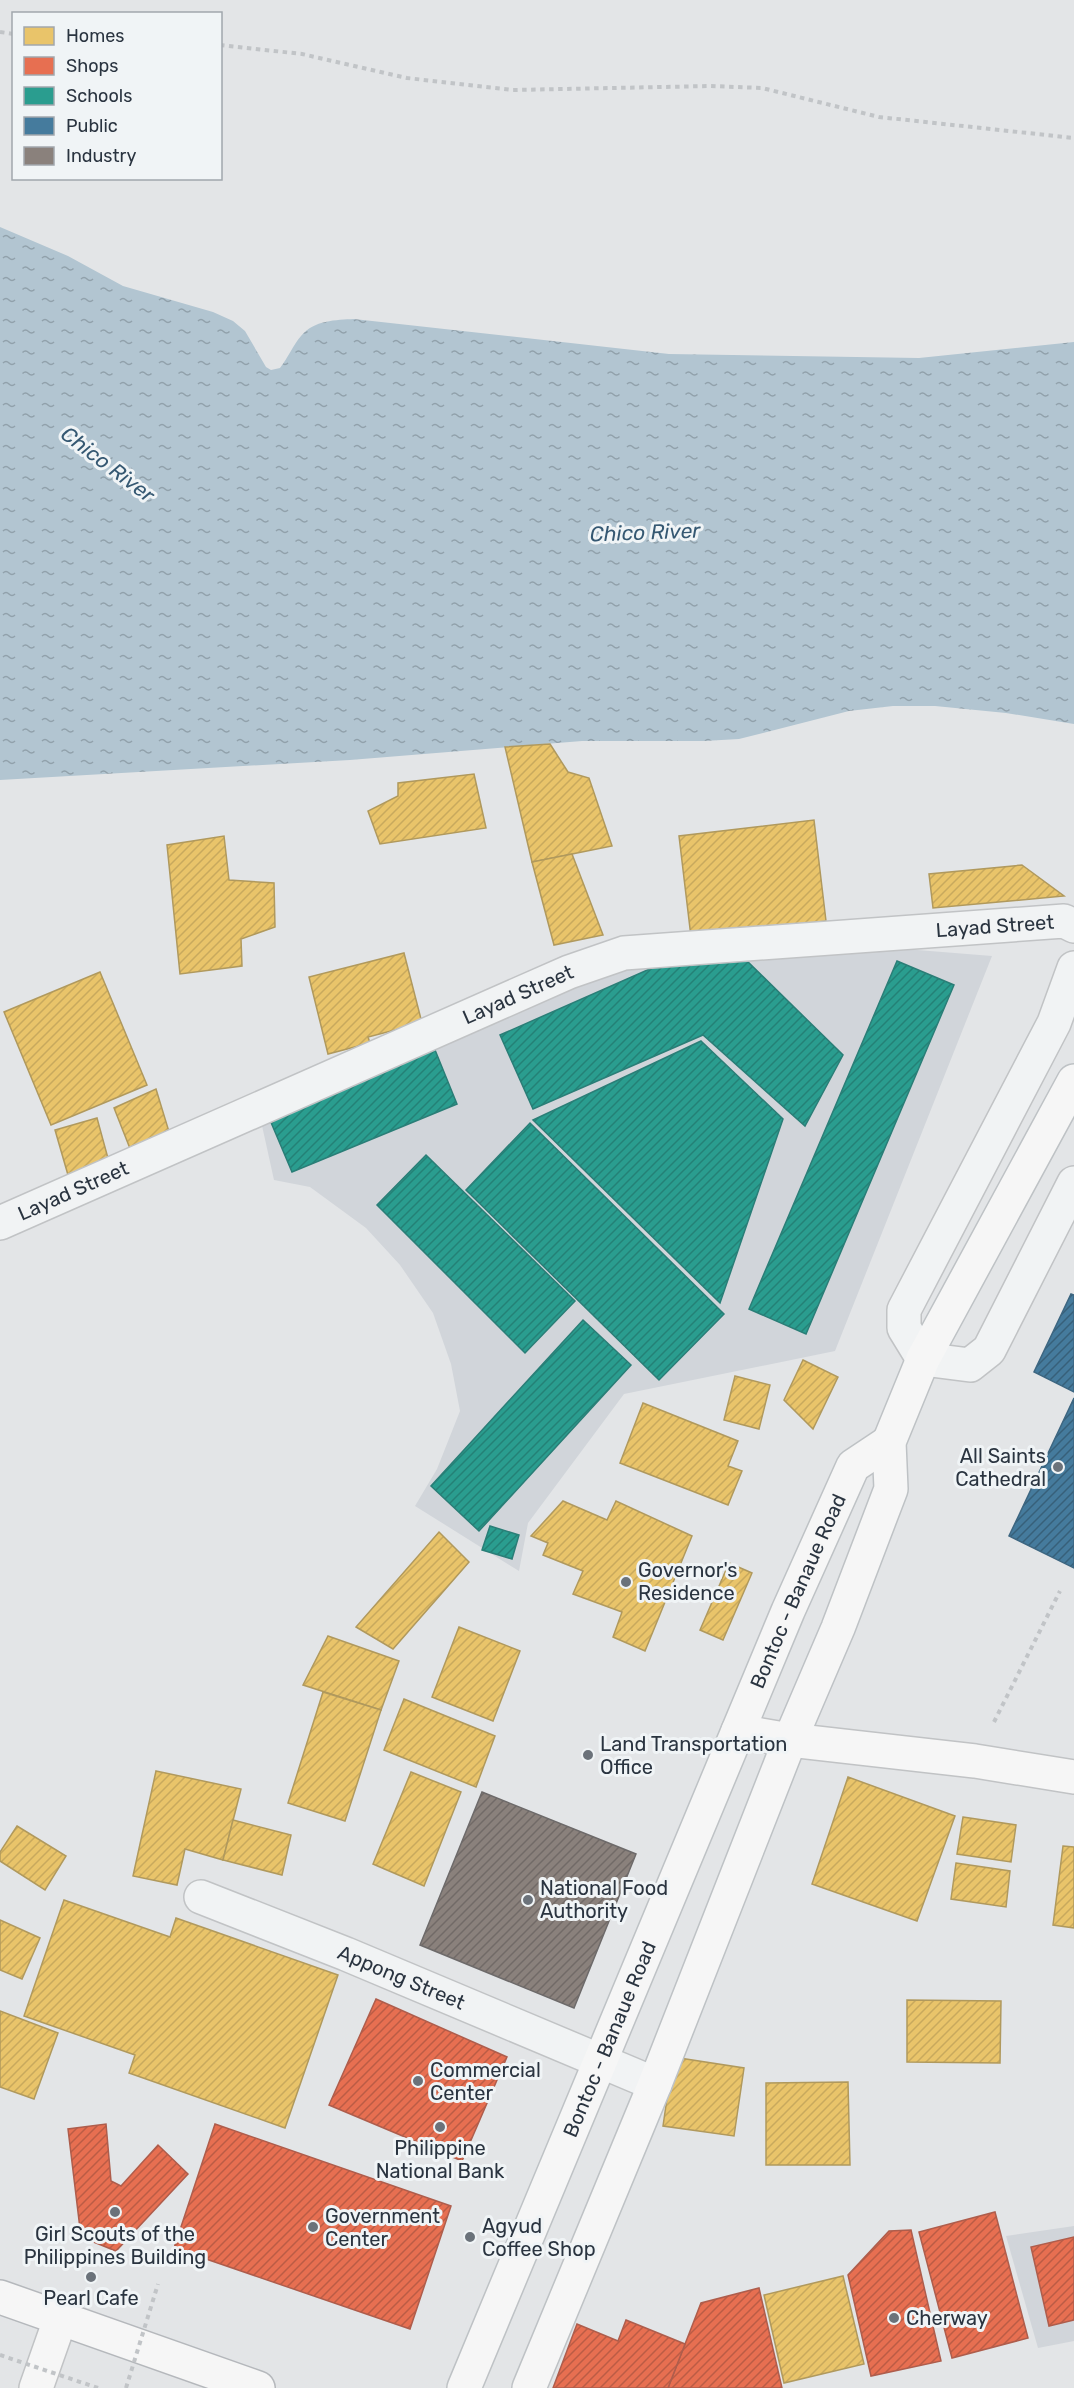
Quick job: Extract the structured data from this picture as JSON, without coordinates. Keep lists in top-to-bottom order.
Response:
{
  "streets": {
    "main road": ["Bontoc - Banaue Road"],
    "street": ["Layad Street", "Appong Street"]
  },
  "crossings": [
    ["Bontoc - Banaue Road", "Appong Street"]
  ],
  "water": ["Chico River"],
  "places": [
    "All Saints Cathedral",
    "Governor's Residence",
    "Land Transportation Office",
    "National Food Authority",
    "Commercial Center",
    "Philippine National Bank",
    "Girl Scouts of the Philippines Building",
    "Government Center",
    "Agyud Coffee Shop",
    "Pearl Cafe",
    "Cherway"
  ],
  "legend": [
    "Homes",
    "Shops",
    "Schools",
    "Public",
    "Industry"
  ]
}
